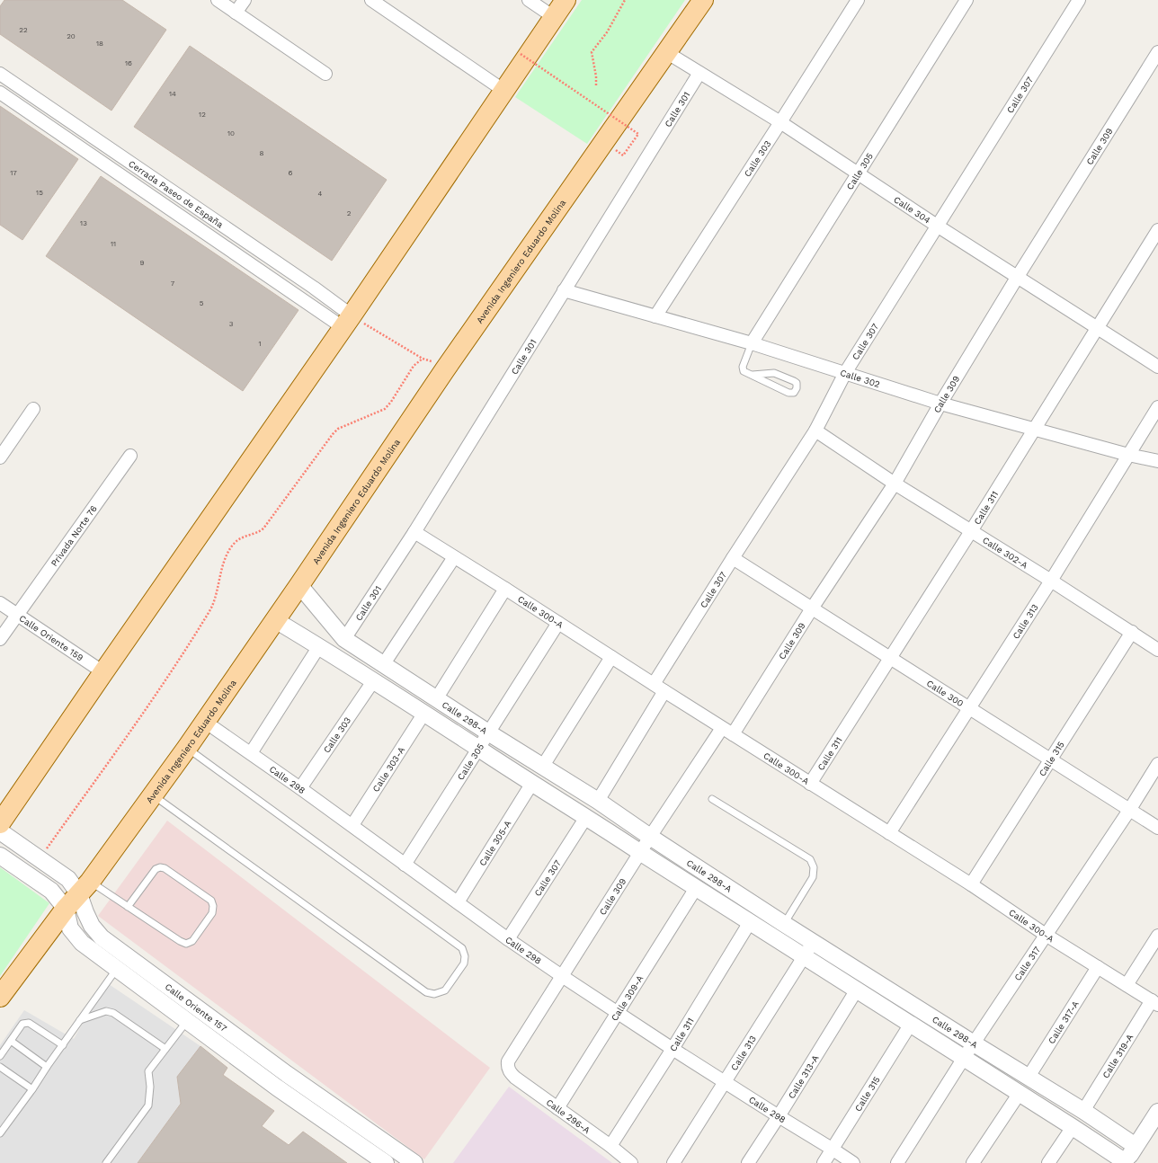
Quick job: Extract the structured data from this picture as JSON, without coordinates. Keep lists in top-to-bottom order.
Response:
{
  "streets": {
    "main road": ["Avenida Ingeniero Eduardo Molina"],
    "street": [
      "Calle 307",
      "Calle 301",
      "Calle 309",
      "Calle 303",
      "Calle 305",
      "Cerrada Paseo de España",
      "Calle 304",
      "Calle 302",
      "Calle 311",
      "Privada Norte 76",
      "Calle 302-A",
      "Calle 300-A",
      "Calle 313",
      "Calle Oriente 159",
      "Calle 300",
      "Calle 298-A",
      "Calle 315",
      "Calle 303-A",
      "Calle 298",
      "Calle 305-A",
      "Calle 317",
      "Calle 309-A",
      "Calle Oriente 157",
      "Calle 317-A",
      "Calle 319-A",
      "Calle 313-A",
      "Calle 296-A"
    ]
  },
  "crossings": [
    ["Calle 307", "Calle 304"],
    ["Calle 307", "Calle 302"],
    ["Calle 307", "Calle 302-A"],
    ["Calle 307", "Calle 300-A"],
    ["Calle 307", "Calle 300"],
    ["Calle 307", "Calle 298-A"],
    ["Calle 307", "Calle 298"],
    ["Calle 301", "Calle 304"],
    ["Calle 301", "Calle 302"],
    ["Calle 301", "Calle 300-A"],
    ["Calle 301", "Calle 298-A"],
    ["Calle 309", "Calle 304"],
    ["Calle 309", "Calle 302"],
    ["Calle 309", "Calle 302-A"],
    ["Calle 309", "Calle 300-A"],
    ["Calle 309", "Calle 300"],
    ["Calle 309", "Calle 298-A"],
    ["Calle 309", "Calle 298"],
    ["Calle 309", "Calle 296-A"],
    ["Calle 303", "Calle 304"],
    ["Calle 303", "Calle 302"],
    ["Calle 303", "Calle 298-A"],
    ["Calle 303", "Calle 298"],
    ["Calle 305", "Calle 304"],
    ["Calle 305", "Calle 302"],
    ["Calle 305", "Calle 300-A"],
    ["Calle 305", "Calle 298-A"],
    ["Calle 305", "Calle 298"],
    ["Calle 304", "Avenida Ingeniero Eduardo Molina"],
    ["Calle 304", "Calle 311"],
    ["Avenida Ingeniero Eduardo Molina", "Calle 298-A"],
    ["Avenida Ingeniero Eduardo Molina", "Calle 298"],
    ["Avenida Ingeniero Eduardo Molina", "Calle Oriente 157"],
    ["Calle 302", "Calle 311"],
    ["Calle 302", "Calle 313"],
    ["Calle 311", "Calle 302-A"],
    ["Calle 311", "Calle 300-A"],
    ["Calle 311", "Calle 300"],
    ["Calle 311", "Calle 298-A"],
    ["Calle 311", "Calle 298"],
    ["Calle 311", "Calle 296-A"],
    ["Privada Norte 76", "Calle Oriente 159"],
    ["Calle 302-A", "Calle 313"],
    ["Calle 302-A", "Calle 315"],
    ["Calle 300-A", "Calle 313"],
    ["Calle 300-A", "Calle 315"],
    ["Calle 300-A", "Calle 317"],
    ["Calle 300-A", "Calle 317-A"],
    ["Calle 300-A", "Calle 319-A"],
    ["Calle 313", "Calle 300"],
    ["Calle 313", "Calle 298-A"],
    ["Calle 313", "Calle 298"],
    ["Calle 300", "Calle 315"],
    ["Calle 300", "Calle 317"],
    ["Calle 298-A", "Calle 315"],
    ["Calle 298-A", "Calle 303-A"],
    ["Calle 298-A", "Calle 305-A"],
    ["Calle 298-A", "Calle 317"],
    ["Calle 298-A", "Calle 309-A"],
    ["Calle 298-A", "Calle 317-A"],
    ["Calle 298-A", "Calle 319-A"],
    ["Calle 298-A", "Calle 313-A"],
    ["Calle 315", "Calle 298"],
    ["Calle 303-A", "Calle 298"],
    ["Calle 298", "Calle 305-A"],
    ["Calle 298", "Calle 309-A"],
    ["Calle 298", "Calle 313-A"],
    ["Calle 309-A", "Calle 296-A"]
  ],
  "house_numbers": [
    "22",
    "20",
    "18",
    "16",
    "14",
    "12",
    "10",
    "8",
    "17",
    "6",
    "15",
    "4",
    "2",
    "13",
    "11",
    "9",
    "7",
    "5",
    "3",
    "1"
  ]
}
